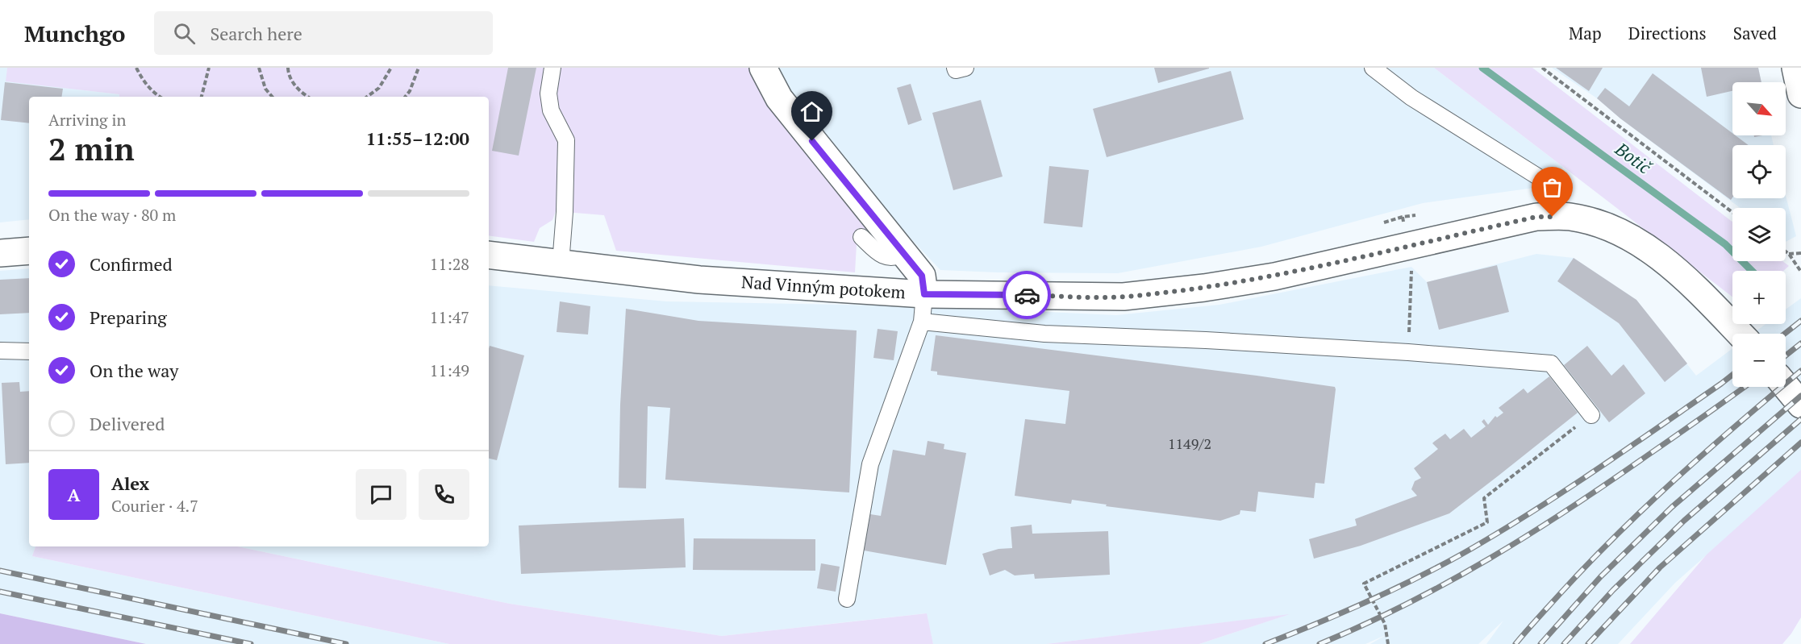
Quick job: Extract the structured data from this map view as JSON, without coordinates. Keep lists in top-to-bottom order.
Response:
{
  "streets": {
    "street": ["Nad Vinným potokem"]
  },
  "water": ["Botič"],
  "house_numbers": ["1149/2"],
  "north": "bottom right",
  "page": {
    "header": "Munchgo",
    "search": "Search here",
    "nav": ["Map", "Directions", "Saved"],
    "map_buttons": ["+", "−"],
    "heading": ["2 min", "Arriving in", "11:55–12:00"],
    "panel": ["Alex", "Courier · 4.7"],
    "bar": "On the way · 80 m",
    "list": [
      ["Confirmed", "11:28"],
      ["Preparing", "11:47"],
      ["On the way", "11:49"],
      "Delivered"
    ],
    "round": "A"
  }
}
